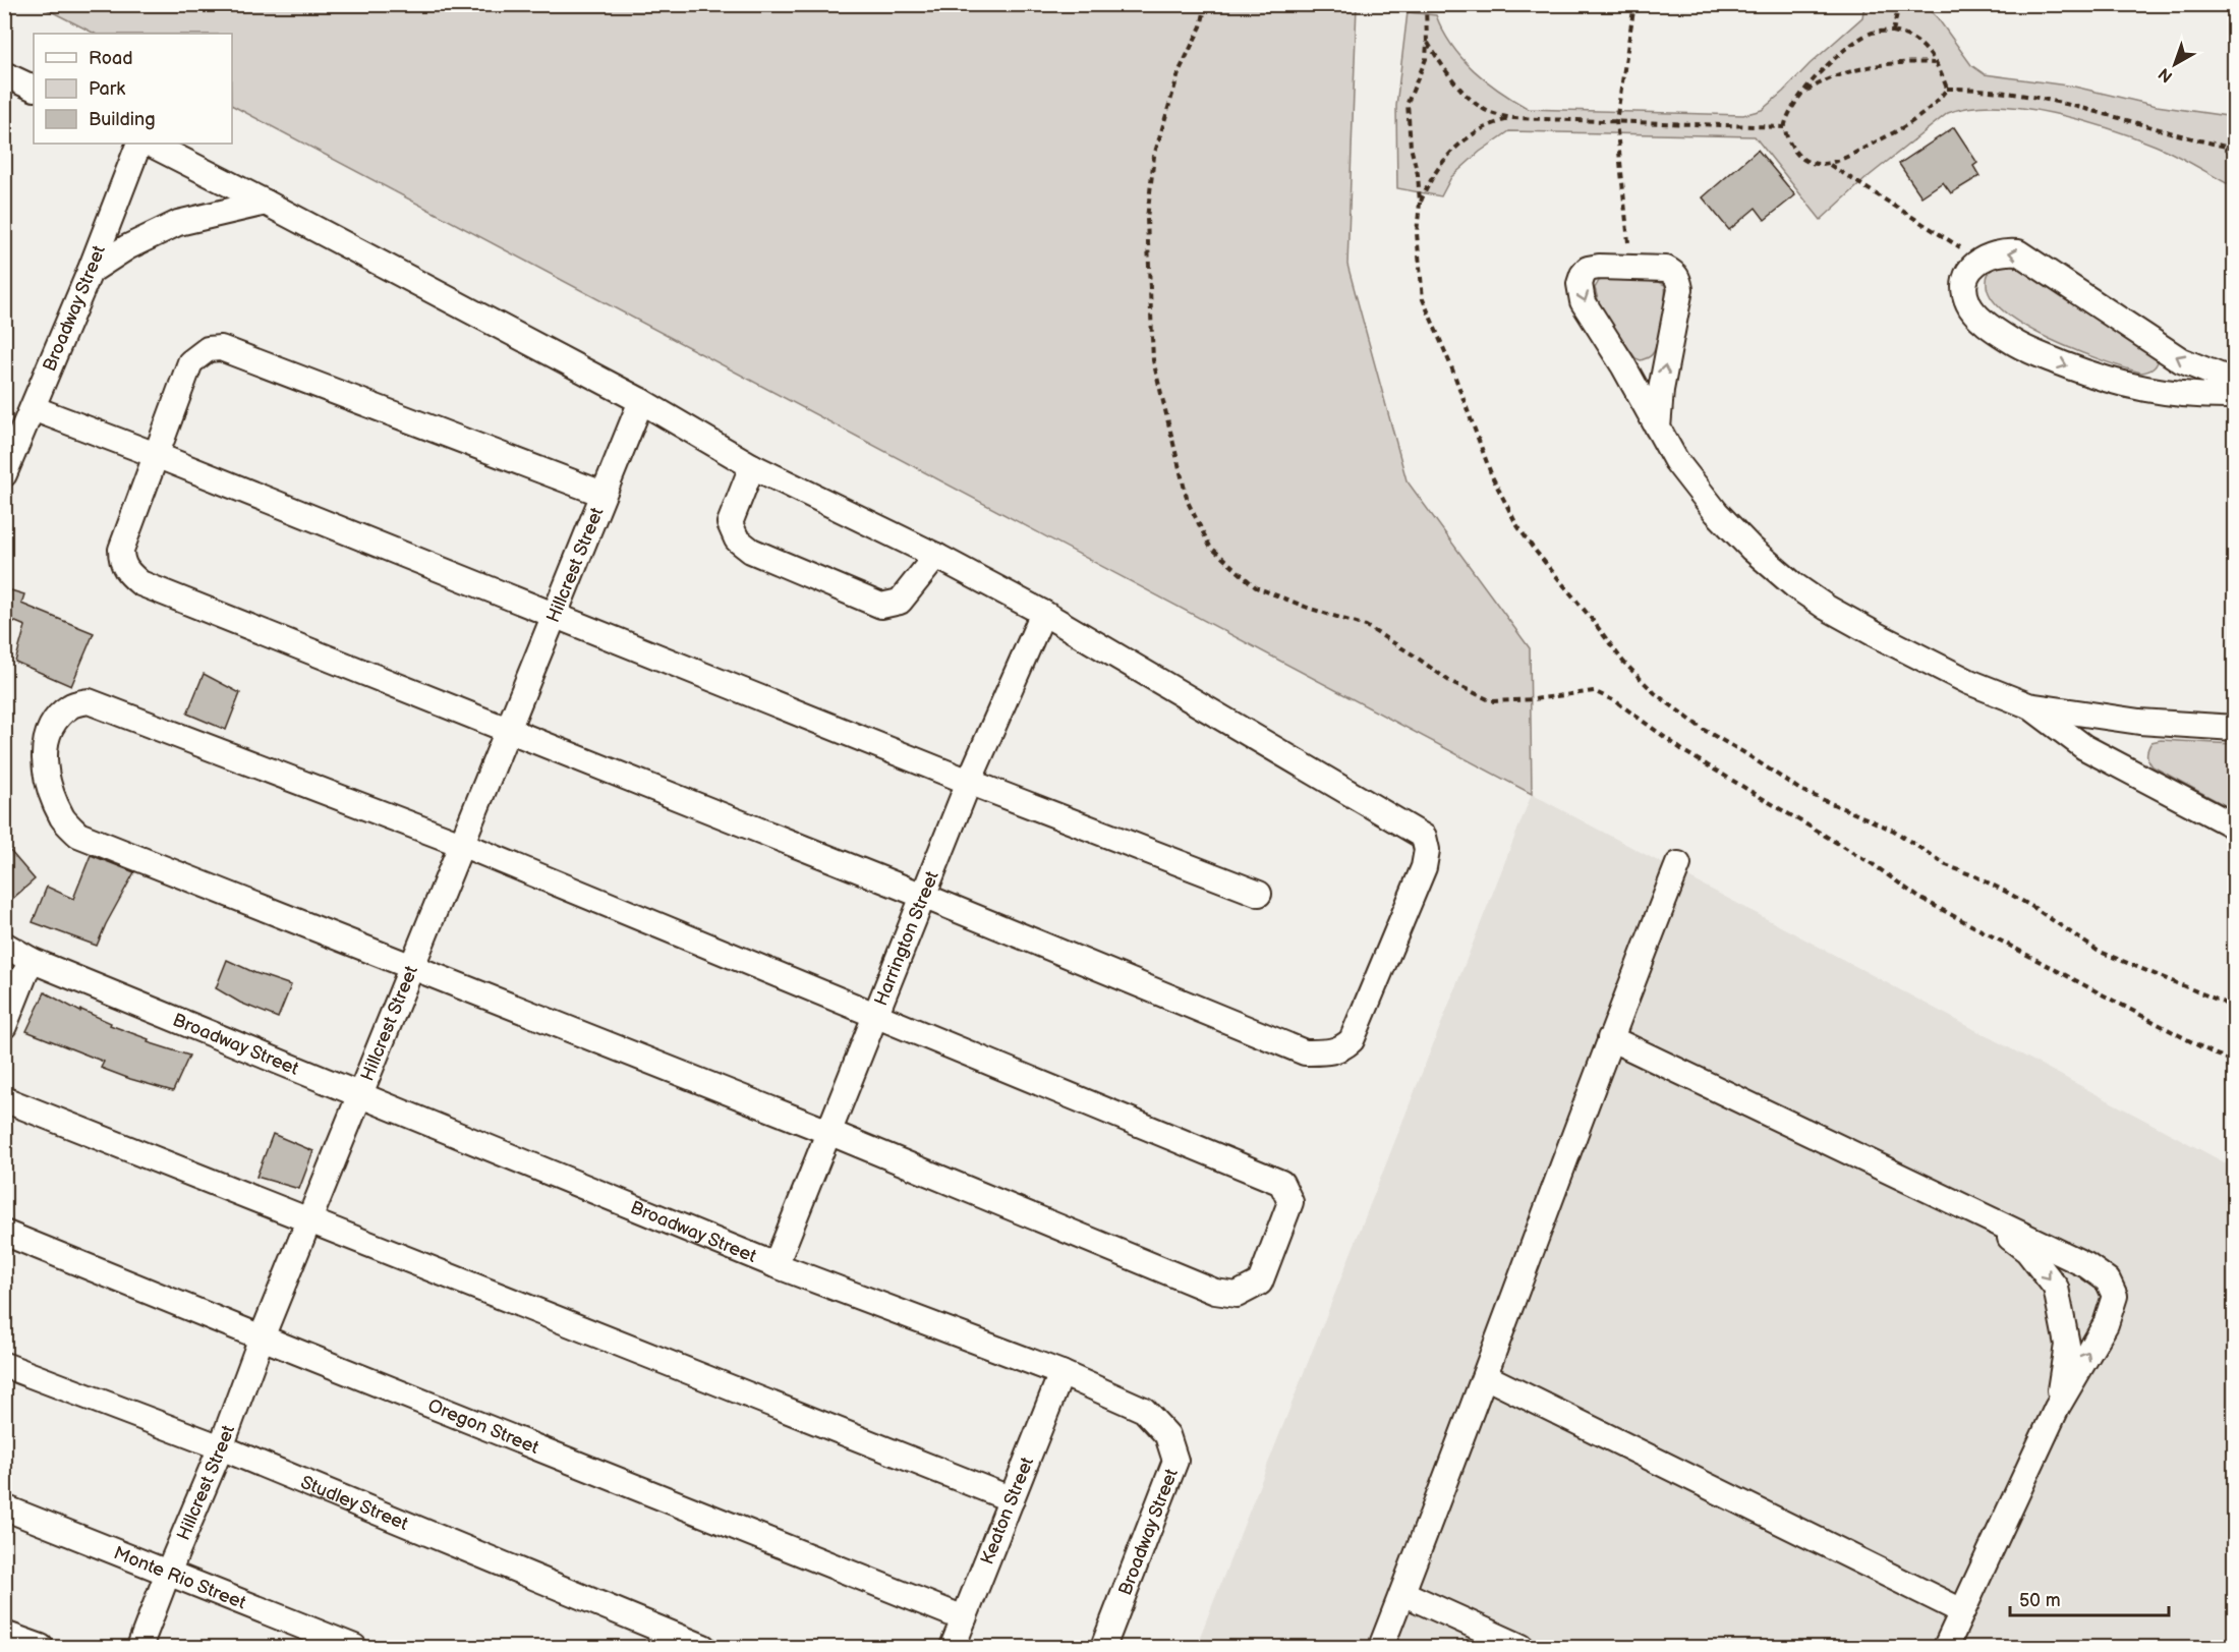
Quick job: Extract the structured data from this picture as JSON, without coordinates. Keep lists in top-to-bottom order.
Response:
{
  "streets": {
    "street": [
      "Broadway Street",
      "Hillcrest Street",
      "Harrington Street",
      "Oregon Street",
      "Studley Street",
      "Keaton Street",
      "Monte Rio Street"
    ]
  },
  "crossings": [
    ["Broadway Street", "Hillcrest Street"],
    ["Broadway Street", "Harrington Street"],
    ["Broadway Street", "Keaton Street"],
    ["Hillcrest Street", "Oregon Street"],
    ["Hillcrest Street", "Studley Street"],
    ["Hillcrest Street", "Monte Rio Street"],
    ["Oregon Street", "Keaton Street"]
  ],
  "legend": ["Road", "Park", "Building"],
  "scale_bar": "50 m",
  "north": "bottom left"
}
